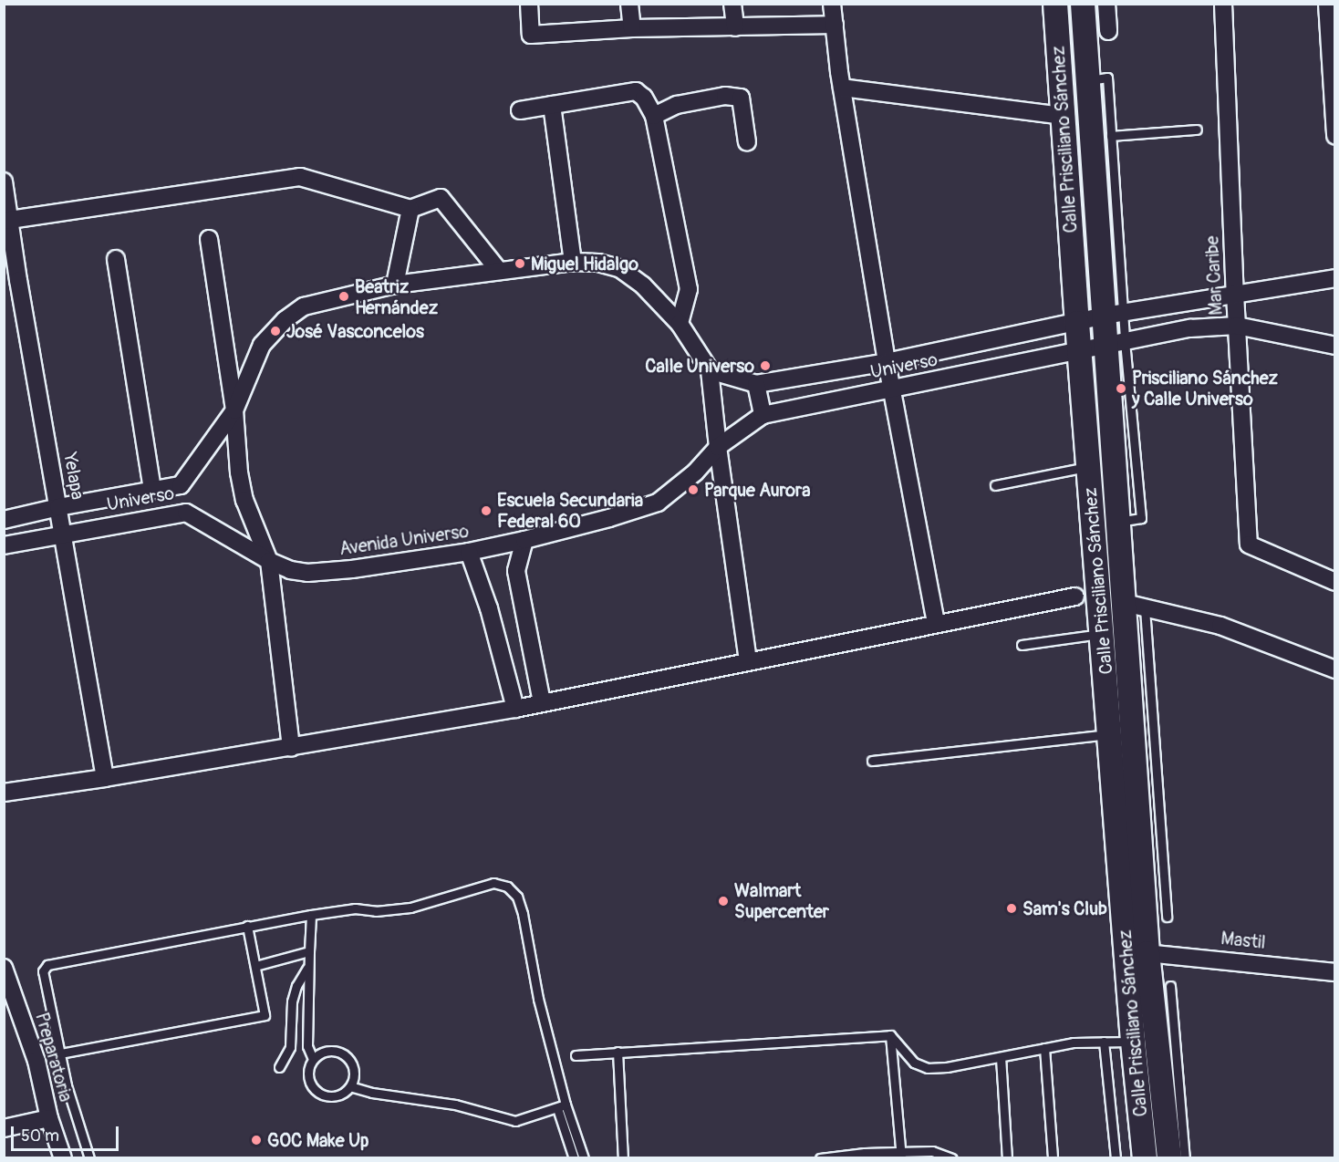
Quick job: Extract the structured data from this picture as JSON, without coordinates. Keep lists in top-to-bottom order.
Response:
{
  "streets": {
    "main road": ["Calle Prisciliano Sánchez"],
    "street": [
      "Mar Caribe",
      "Universo",
      "Yelapa",
      "Avenida Universo",
      "Mastil",
      "Preparatoria"
    ]
  },
  "crossings": [
    ["Calle Prisciliano Sánchez", "Universo"],
    ["Calle Prisciliano Sánchez", "Mastil"],
    ["Mar Caribe", "Universo"],
    ["Universo", "Yelapa"],
    ["Universo", "Avenida Universo"]
  ],
  "places": [
    "Miguel Hidalgo",
    "Beatriz Hernández",
    "José Vasconcelos",
    "Calle Universo",
    "Prisciliano Sánchez y Calle Universo",
    "Parque Aurora",
    "Escuela Secundaria Federal 60",
    "Walmart Supercenter",
    "Sam's Club",
    "GOC Make Up"
  ],
  "scale_bar": "50 m"
}
